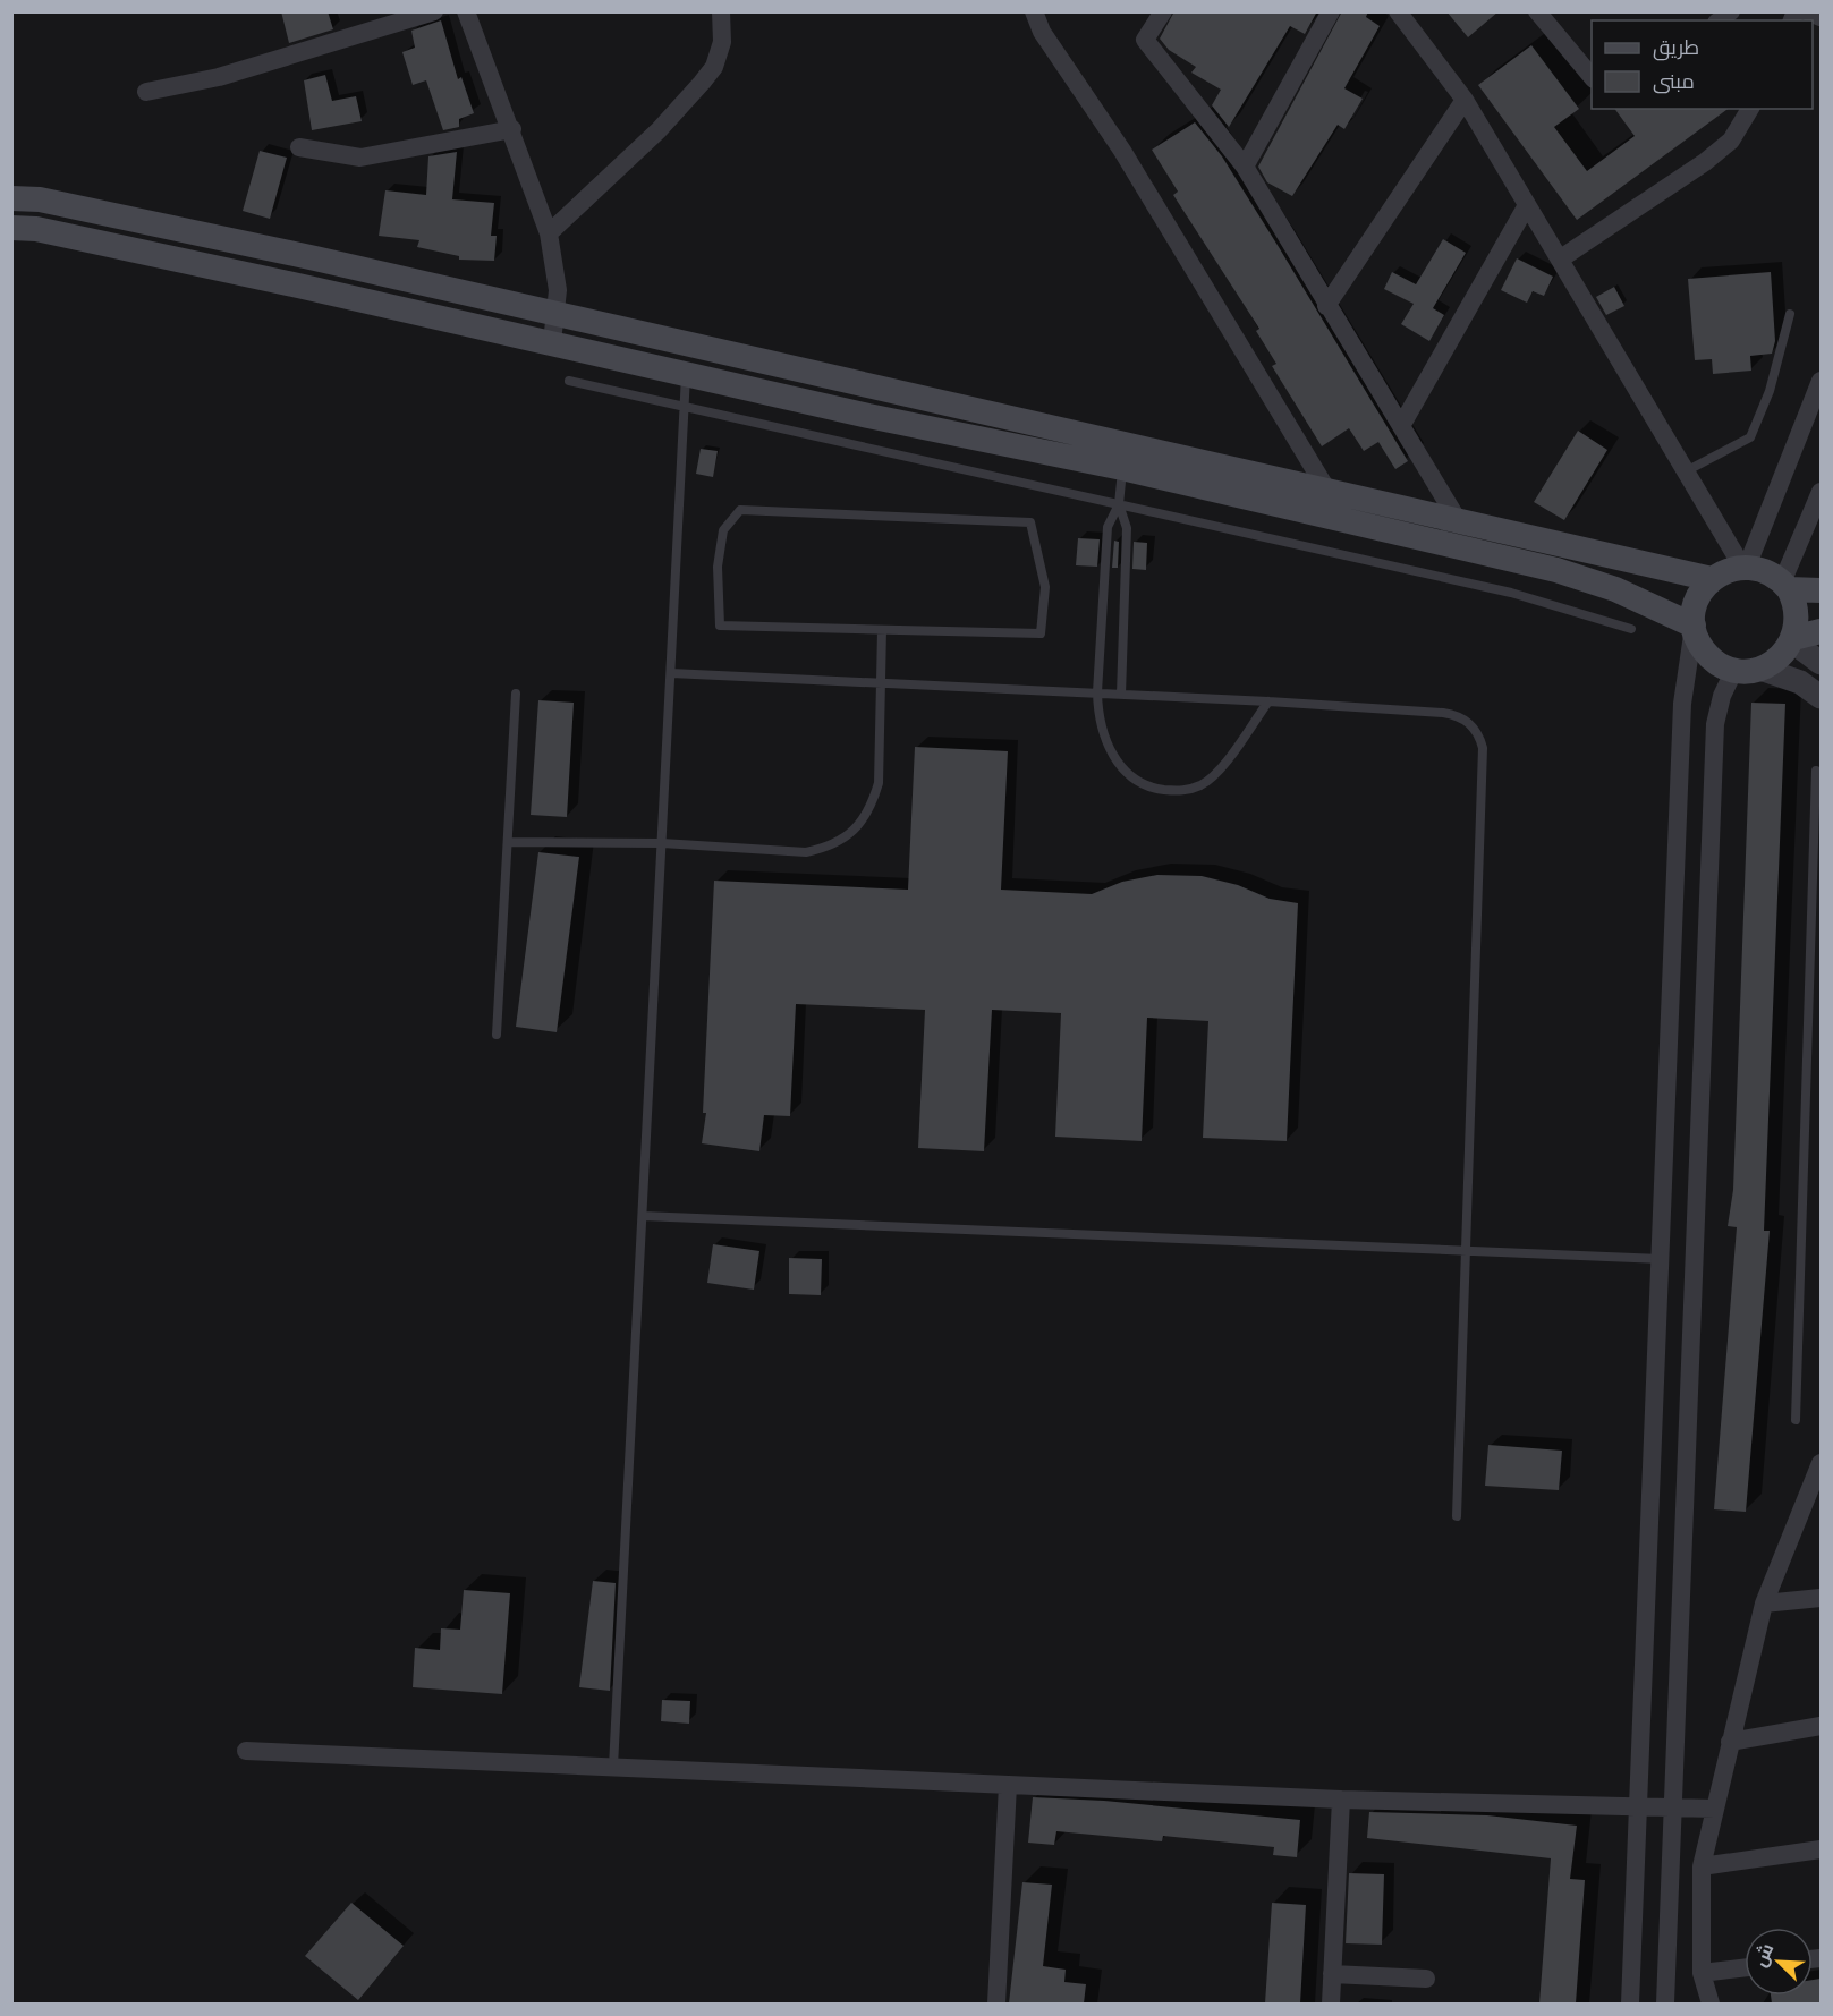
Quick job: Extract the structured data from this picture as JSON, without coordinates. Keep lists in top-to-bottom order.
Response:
{
  "legend": ["طريق", "مبنى"],
  "north": "top left"
}
